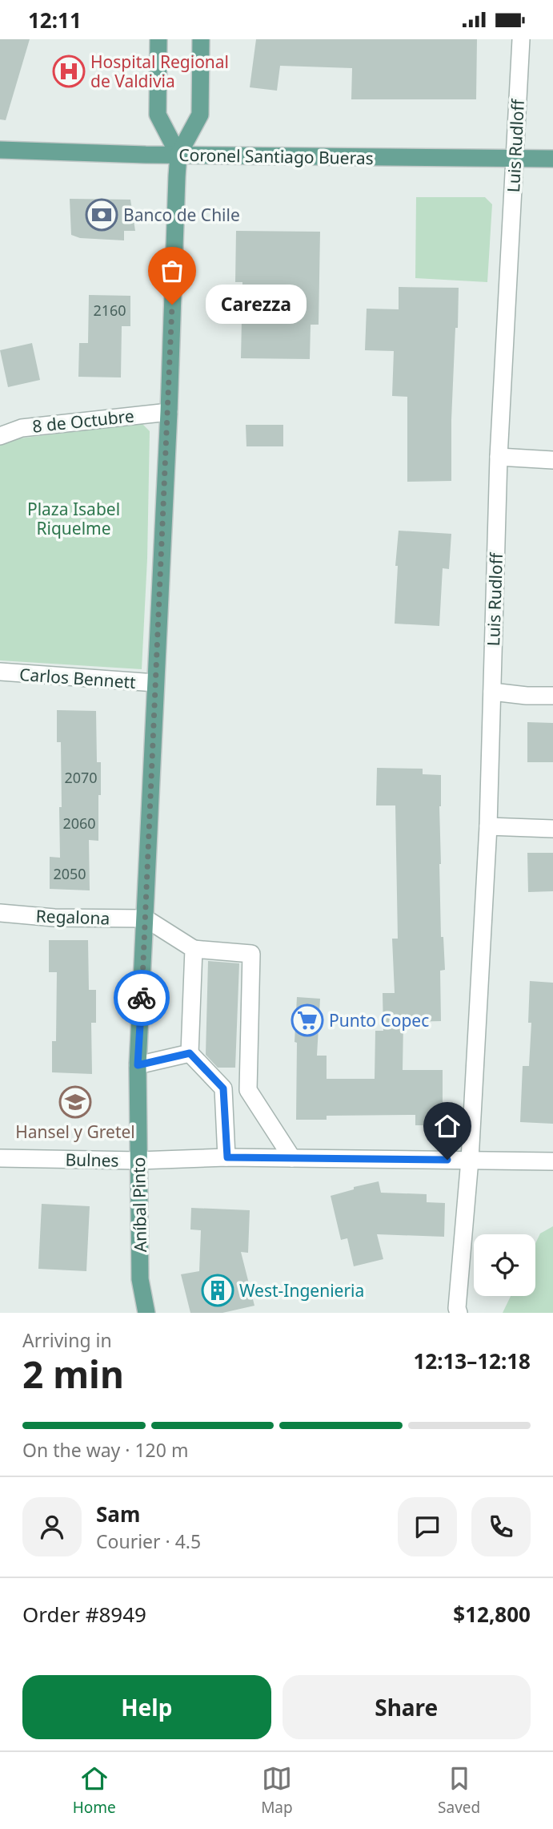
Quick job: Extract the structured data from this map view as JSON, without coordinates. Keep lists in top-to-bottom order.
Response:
{
  "streets": {
    "main road": ["Coronel Santiago Bueras", "Aníbal Pinto"],
    "street": [
      "Luis Rudloff",
      "8 de Octubre",
      "Carlos Bennett",
      "Regalona",
      "Bulnes"
    ]
  },
  "crossings": [
    ["Luis Rudloff", "Coronel Santiago Bueras"],
    ["Luis Rudloff", "Bulnes"],
    ["Coronel Santiago Bueras", "Aníbal Pinto"],
    ["8 de Octubre", "Aníbal Pinto"],
    ["Carlos Bennett", "Aníbal Pinto"],
    ["Regalona", "Aníbal Pinto"],
    ["Bulnes", "Aníbal Pinto"]
  ],
  "parks": ["Plaza Isabel Riquelme"],
  "places": {
    "hospital": ["Hospital Regional de Valdivia"],
    "bank": ["Banco de Chile"],
    "other": ["Carezza"],
    "supermarket": ["Punto Copec"],
    "school or university": ["Hansel y Gretel"],
    "building": ["West-Ingenieria"]
  },
  "house_numbers": [
    "2160",
    "2070",
    "2060",
    "2050"
  ],
  "page": {
    "status": "12:11",
    "bubble": "Carezza",
    "heading": ["2 min", "Arriving in", "12:13–12:18"],
    "panel": [
      "Sam",
      "Courier · 4.5",
      "Order #8949",
      "$12,800"
    ],
    "bar": "On the way · 120 m",
    "buttons": ["Help", "Share"],
    "tabs": ["Home", "Map", "Saved"]
  }
}
